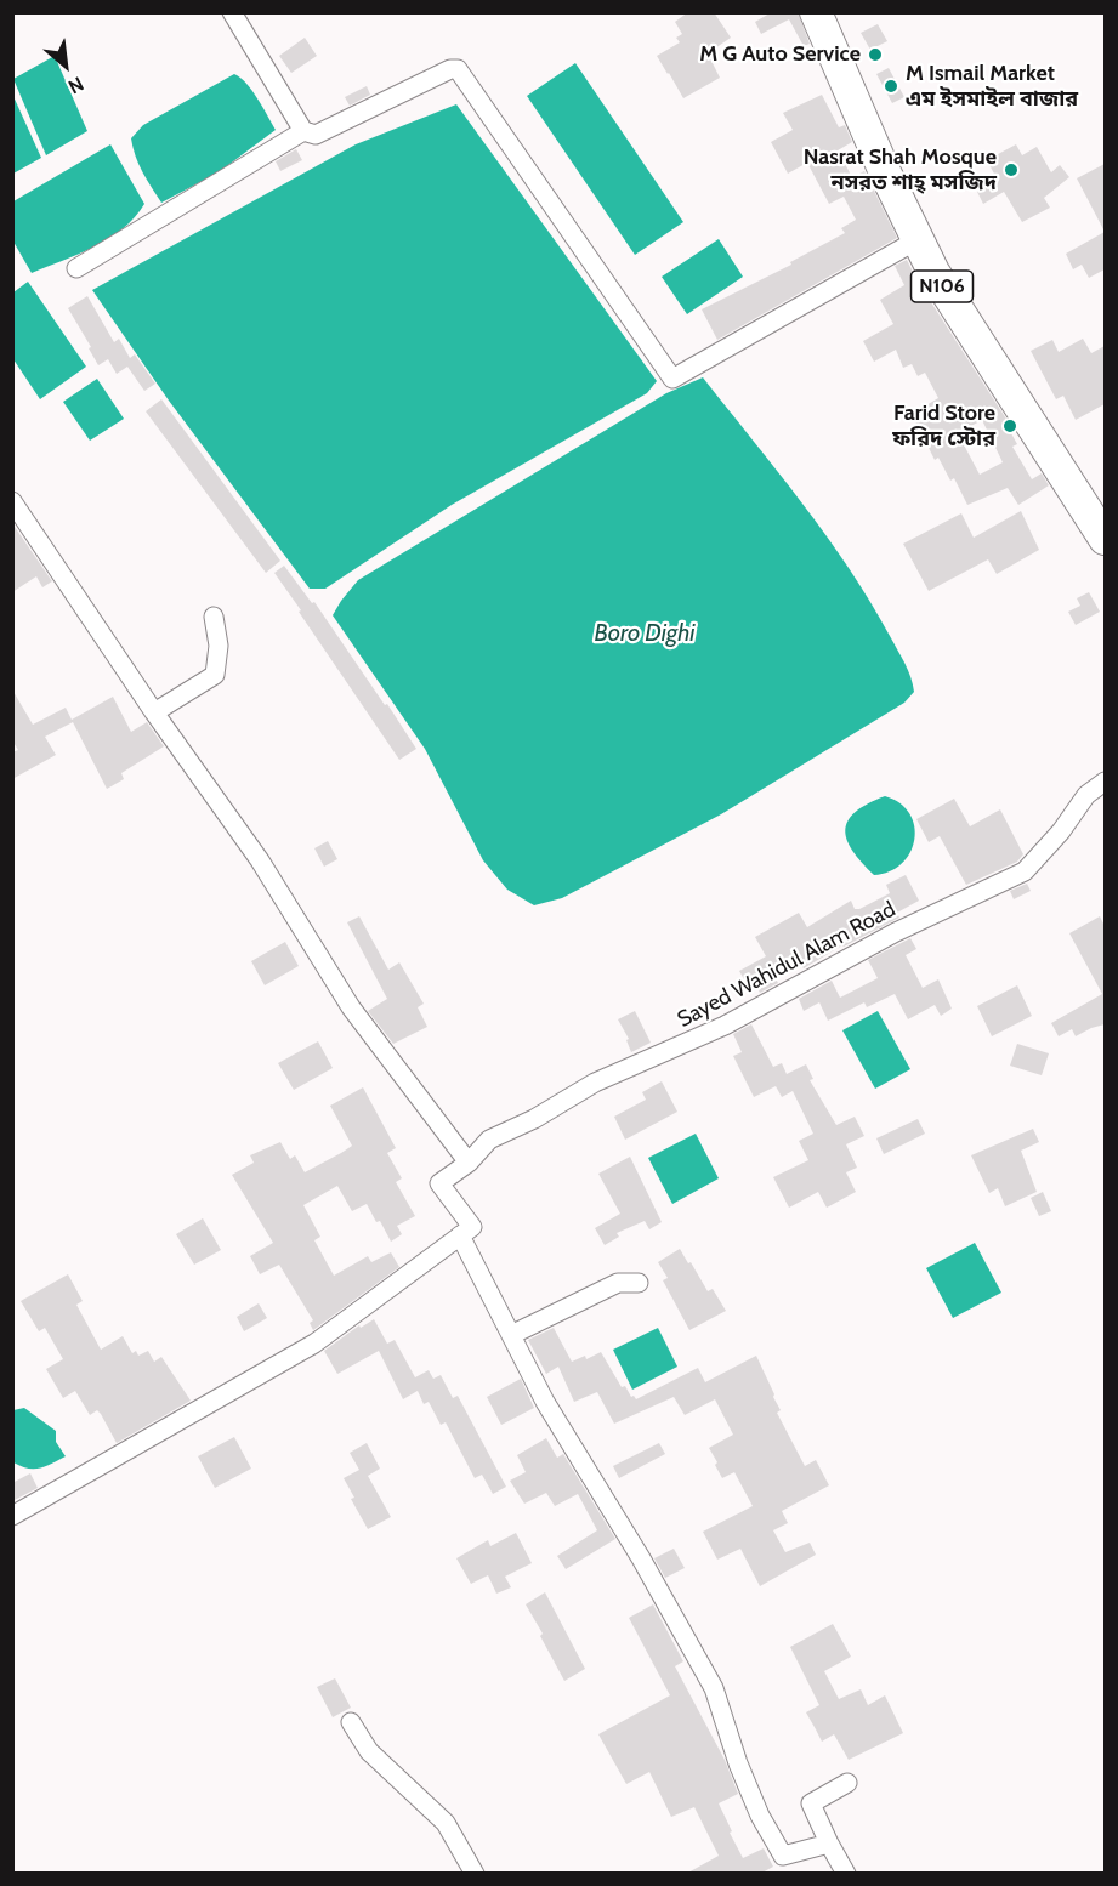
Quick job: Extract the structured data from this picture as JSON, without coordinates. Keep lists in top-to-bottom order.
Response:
{
  "streets": {
    "highway": ["N106"],
    "street": ["Sayed Wahidul Alam Road"]
  },
  "water": ["Boro Dighi"],
  "places": [
    "M G Auto Service",
    "M Ismail Market এম ইসমাইল বাজার",
    "Nasrat Shah Mosque নসরত শাহ্‌ মসজিদ",
    "Farid Store ফরিদ স্টোর"
  ],
  "north": "bottom right"
}
